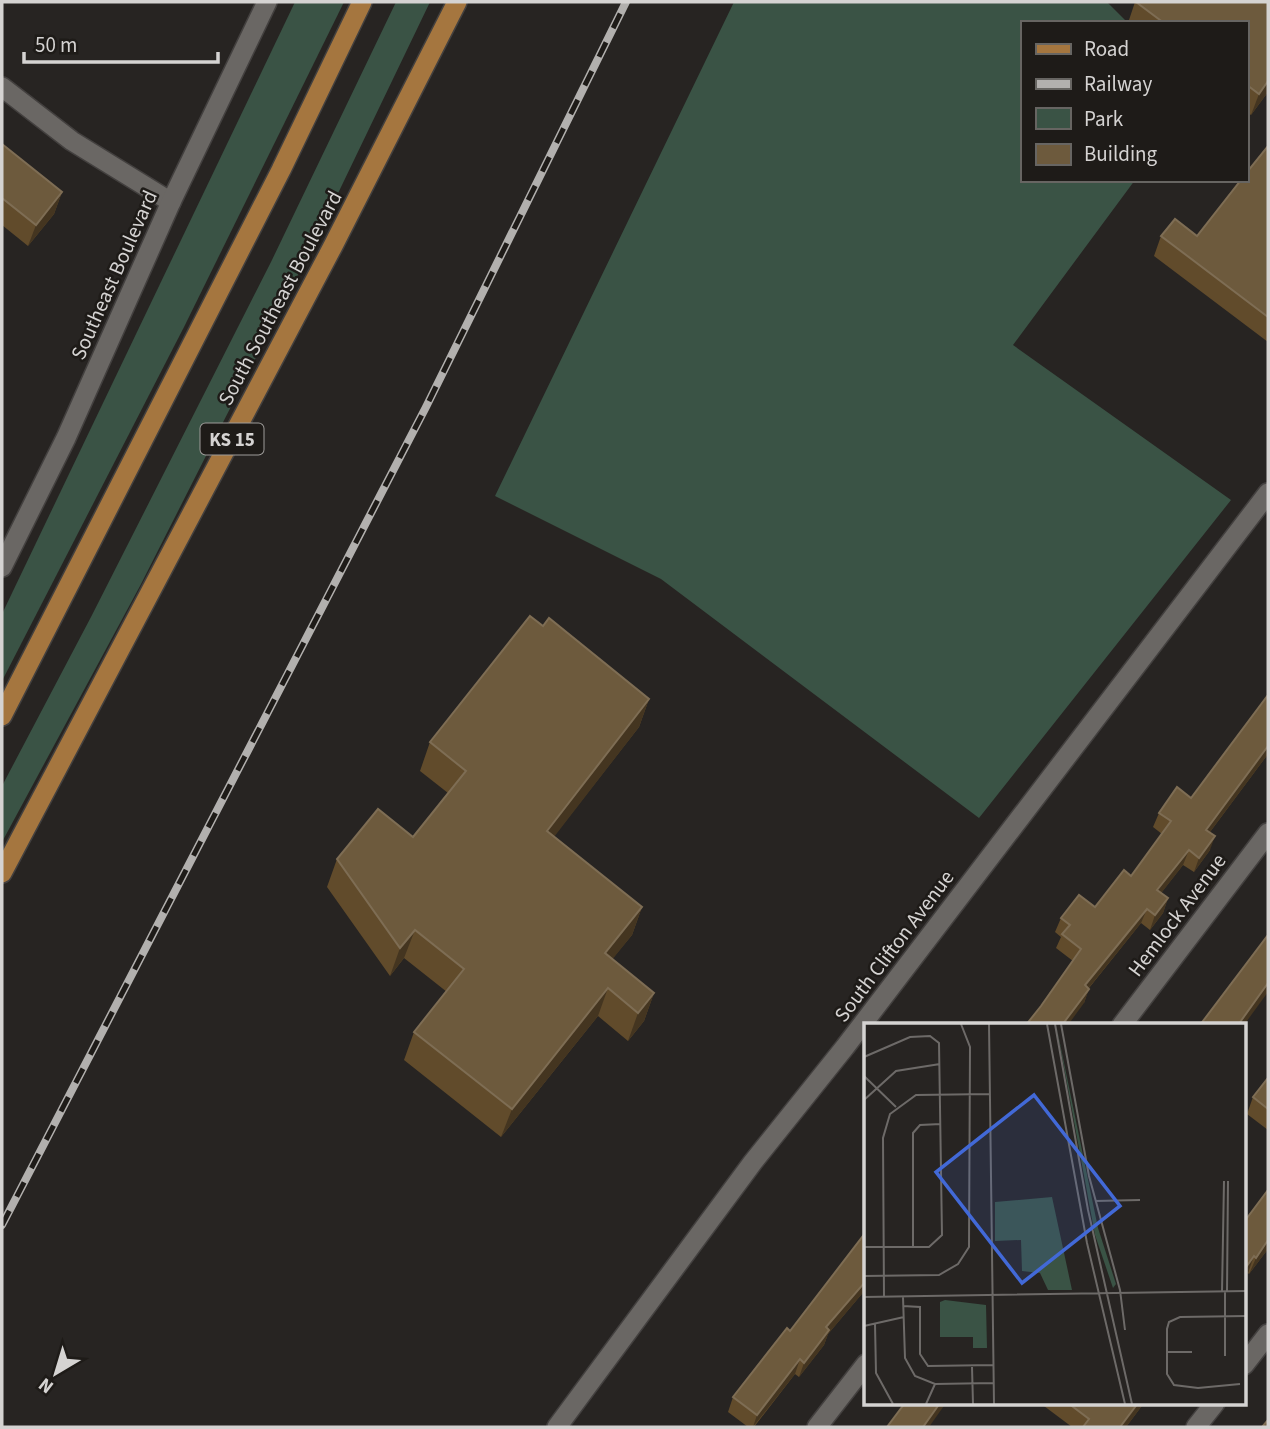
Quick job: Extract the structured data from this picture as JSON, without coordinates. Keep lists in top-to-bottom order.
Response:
{
  "streets": {
    "main road": ["South Southeast Boulevard", "KS 15"],
    "street": ["Southeast Boulevard", "Hemlock Avenue", "South Clifton Avenue"]
  },
  "legend": [
    "Road",
    "Railway",
    "Park",
    "Building"
  ],
  "scale_bar": "50 m",
  "north": "bottom left"
}
